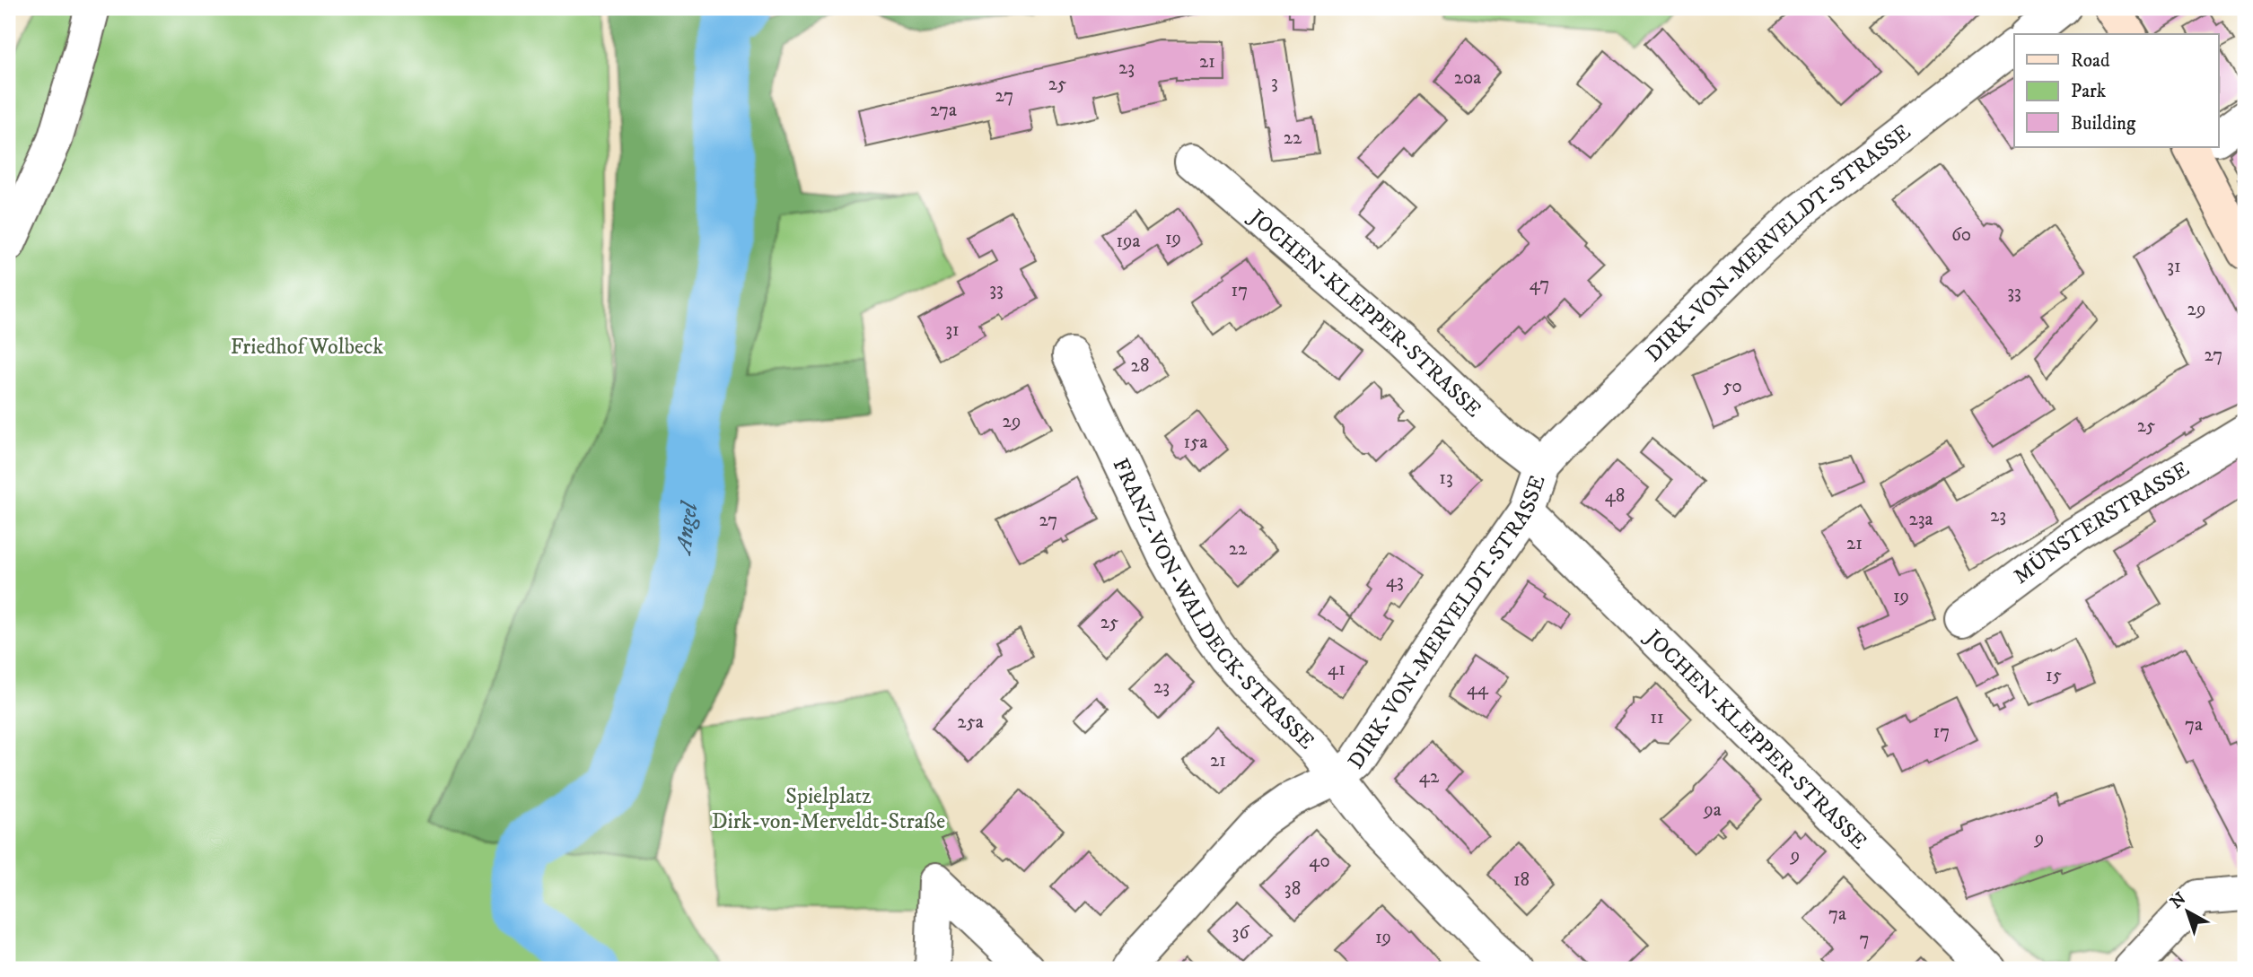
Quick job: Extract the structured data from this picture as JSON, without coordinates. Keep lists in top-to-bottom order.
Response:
{
  "streets": {
    "street": [
      "DIRK-VON-MERVELDT-STRASSE",
      "JOCHEN-KLEPPER-STRASSE",
      "MÜNSTERSTRASSE",
      "FRANZ-VON-WALDECK-STRASSE"
    ]
  },
  "crossings": [
    ["DIRK-VON-MERVELDT-STRASSE", "JOCHEN-KLEPPER-STRASSE"],
    ["DIRK-VON-MERVELDT-STRASSE", "FRANZ-VON-WALDECK-STRASSE"]
  ],
  "water": ["Angel"],
  "parks": ["Friedhof Wolbeck", "Spielplatz Dirk-von-Merveldt-Straße"],
  "house_numbers": [
    "21",
    "23",
    "20a",
    "3",
    "25",
    "27",
    "27a",
    "22",
    "60",
    "19",
    "19a",
    "31",
    "47",
    "33",
    "17",
    "33",
    "29",
    "31",
    "27",
    "28",
    "50",
    "29",
    "25",
    "15a",
    "13",
    "48",
    "23",
    "23a",
    "27",
    "21",
    "22",
    "43",
    "19",
    "25",
    "41",
    "15",
    "23",
    "44",
    "11",
    "25a",
    "7a",
    "17",
    "21",
    "42",
    "9a",
    "9",
    "9",
    "40",
    "18",
    "38",
    "7a",
    "36",
    "19",
    "7"
  ],
  "legend": ["Road", "Park", "Building"],
  "north": "top left"
}
